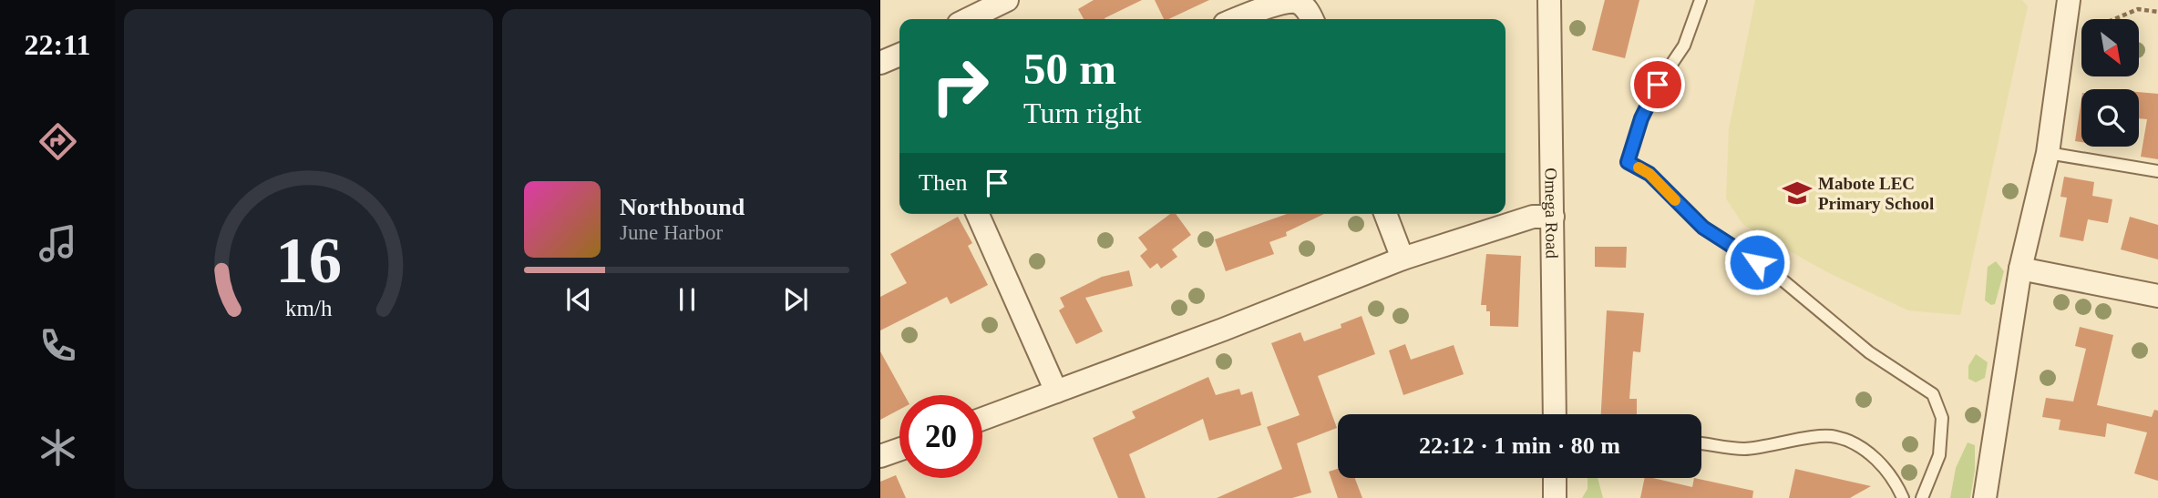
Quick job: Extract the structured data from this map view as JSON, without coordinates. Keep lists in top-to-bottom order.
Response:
{
  "streets": {
    "street": ["Omega Road"]
  },
  "places": {
    "school or university": ["Mabote LEC Primary School"]
  },
  "north": "bottom right",
  "page": {
    "tabs": "22:11",
    "turn": ["50 m", "Turn right"],
    "then": "Then",
    "song": ["Northbound", "June Harbor"],
    "limit": "20",
    "trip": "22:12 · 1 min · 80 m",
    "gauge": ["16", "km/h"]
  }
}
